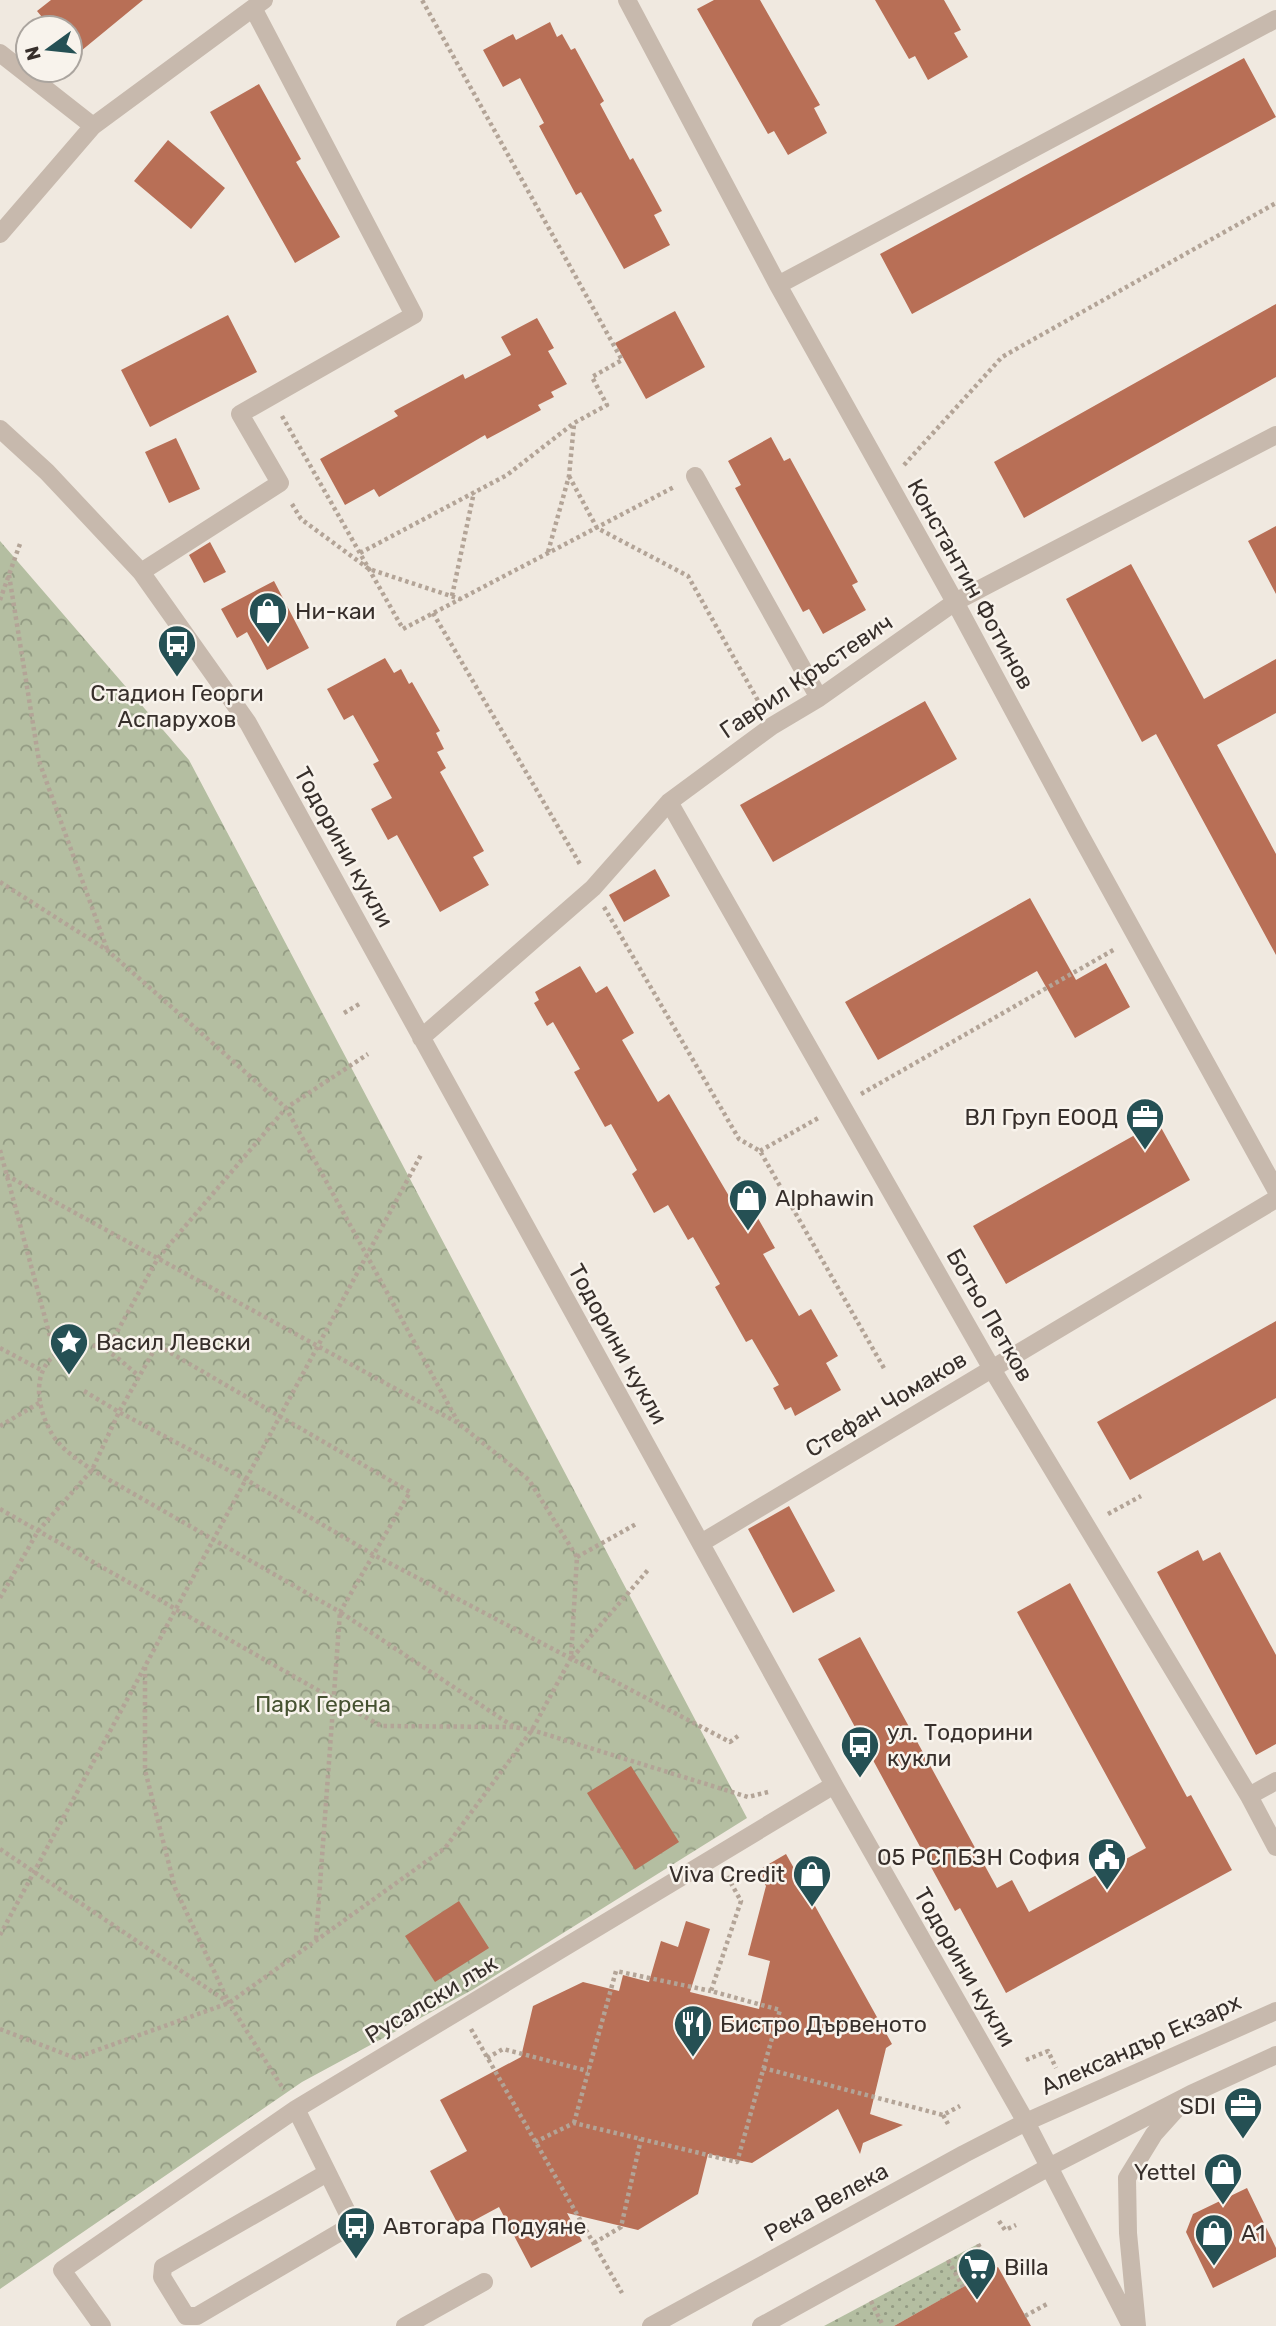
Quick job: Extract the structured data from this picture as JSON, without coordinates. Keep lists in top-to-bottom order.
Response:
{
  "streets": {
    "street": [
      "Константин Фотинов",
      "Гаврил Кръстевич",
      "Тодорини кукли",
      "Ботьо Петков",
      "Стефан Чомаков",
      "Русалски лък",
      "Александър Екзарх",
      "Река Велека"
    ]
  },
  "crossings": [
    ["Константин Фотинов", "Гаврил Кръстевич"],
    ["Гаврил Кръстевич", "Тодорини кукли"],
    ["Гаврил Кръстевич", "Ботьо Петков"],
    ["Тодорини кукли", "Стефан Чомаков"],
    ["Тодорини кукли", "Русалски лък"],
    ["Тодорини кукли", "Александър Екзарх"],
    ["Тодорини кукли", "Река Велека"],
    ["Ботьо Петков", "Стефан Чомаков"],
    ["Александър Екзарх", "Река Велека"]
  ],
  "parks": ["Парк Герена"],
  "places": {
    "shop": [
      "Ни-каи",
      "Alphawin",
      "Viva Credit",
      "Yettel",
      "A1"
    ],
    "bus stop": ["Стадион Георги Аспарухов", "ул. Тодорини кукли", "Автогара Подуяне"],
    "office": ["ВЛ Груп ЕООД", "SDI"],
    "place": ["Васил Левски"],
    "public building": ["05 РСПБЗН София"],
    "restaurant": ["Бистро Дървеното"],
    "supermarket": ["Billa"]
  },
  "north": "left"
}
